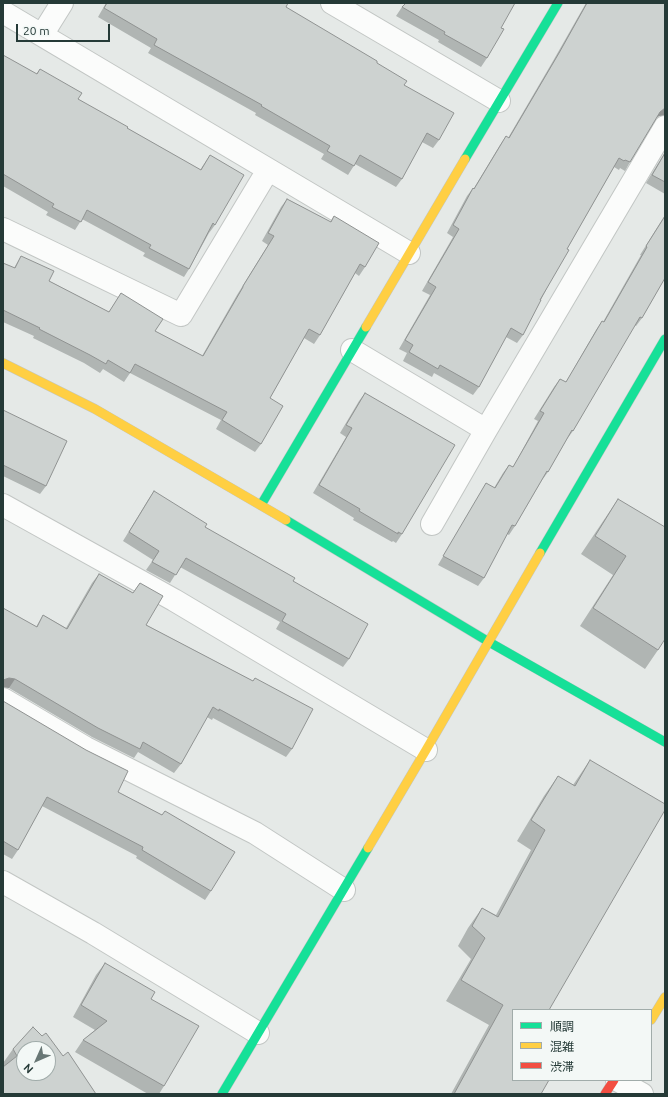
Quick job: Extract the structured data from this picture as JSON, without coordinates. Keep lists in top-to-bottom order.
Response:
{
  "legend": ["順調", "混雑", "渋滞"],
  "scale_bar": "20 m",
  "north": "bottom left"
}
